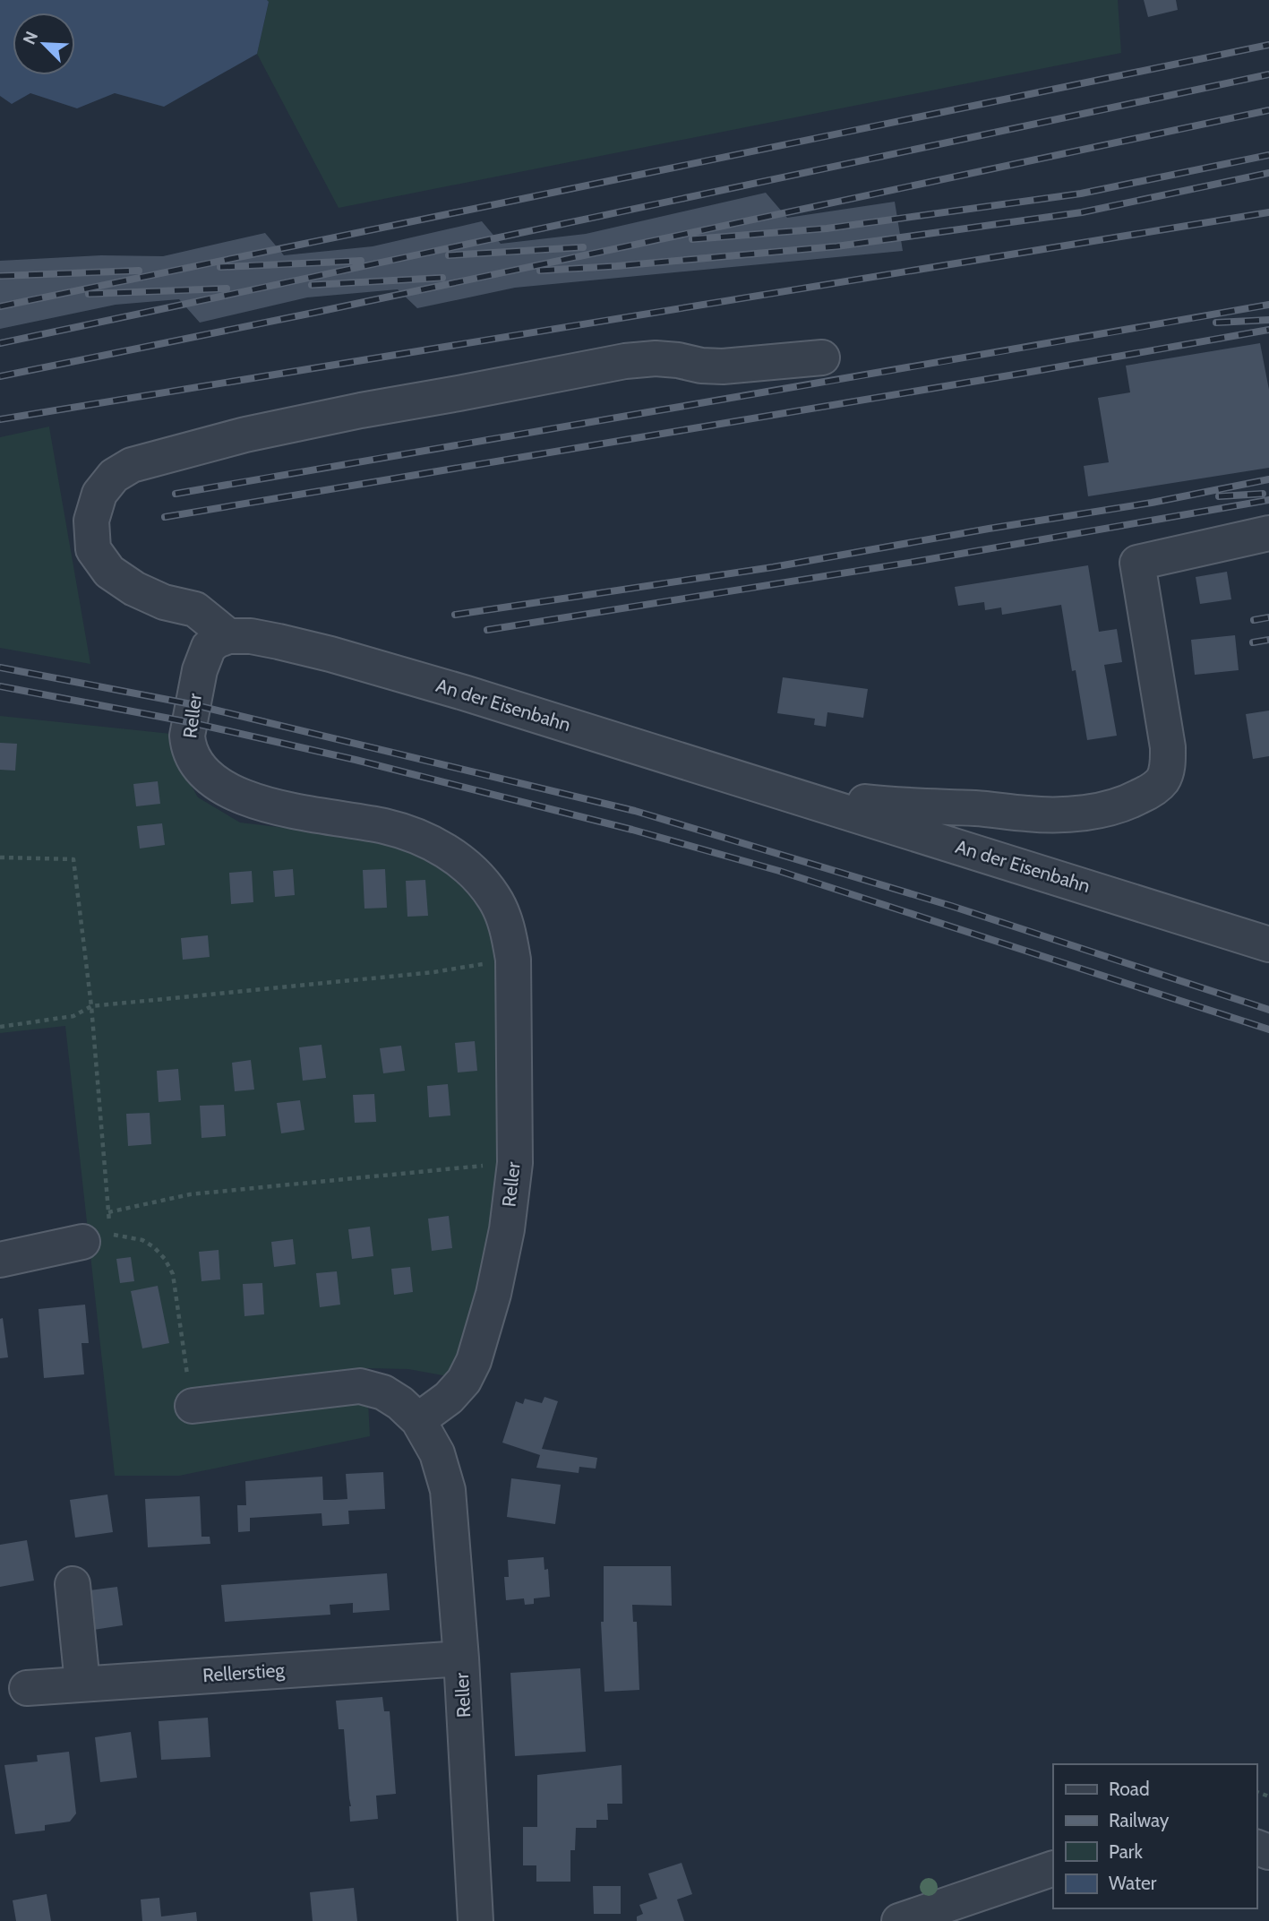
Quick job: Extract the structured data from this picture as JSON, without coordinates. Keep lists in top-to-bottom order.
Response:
{
  "streets": {
    "street": ["An der Eisenbahn", "Reller", "Rellerstieg"]
  },
  "crossings": [
    ["An der Eisenbahn", "Reller"],
    ["Reller", "Rellerstieg"]
  ],
  "legend": [
    "Road",
    "Railway",
    "Park",
    "Water"
  ],
  "north": "top left"
}
